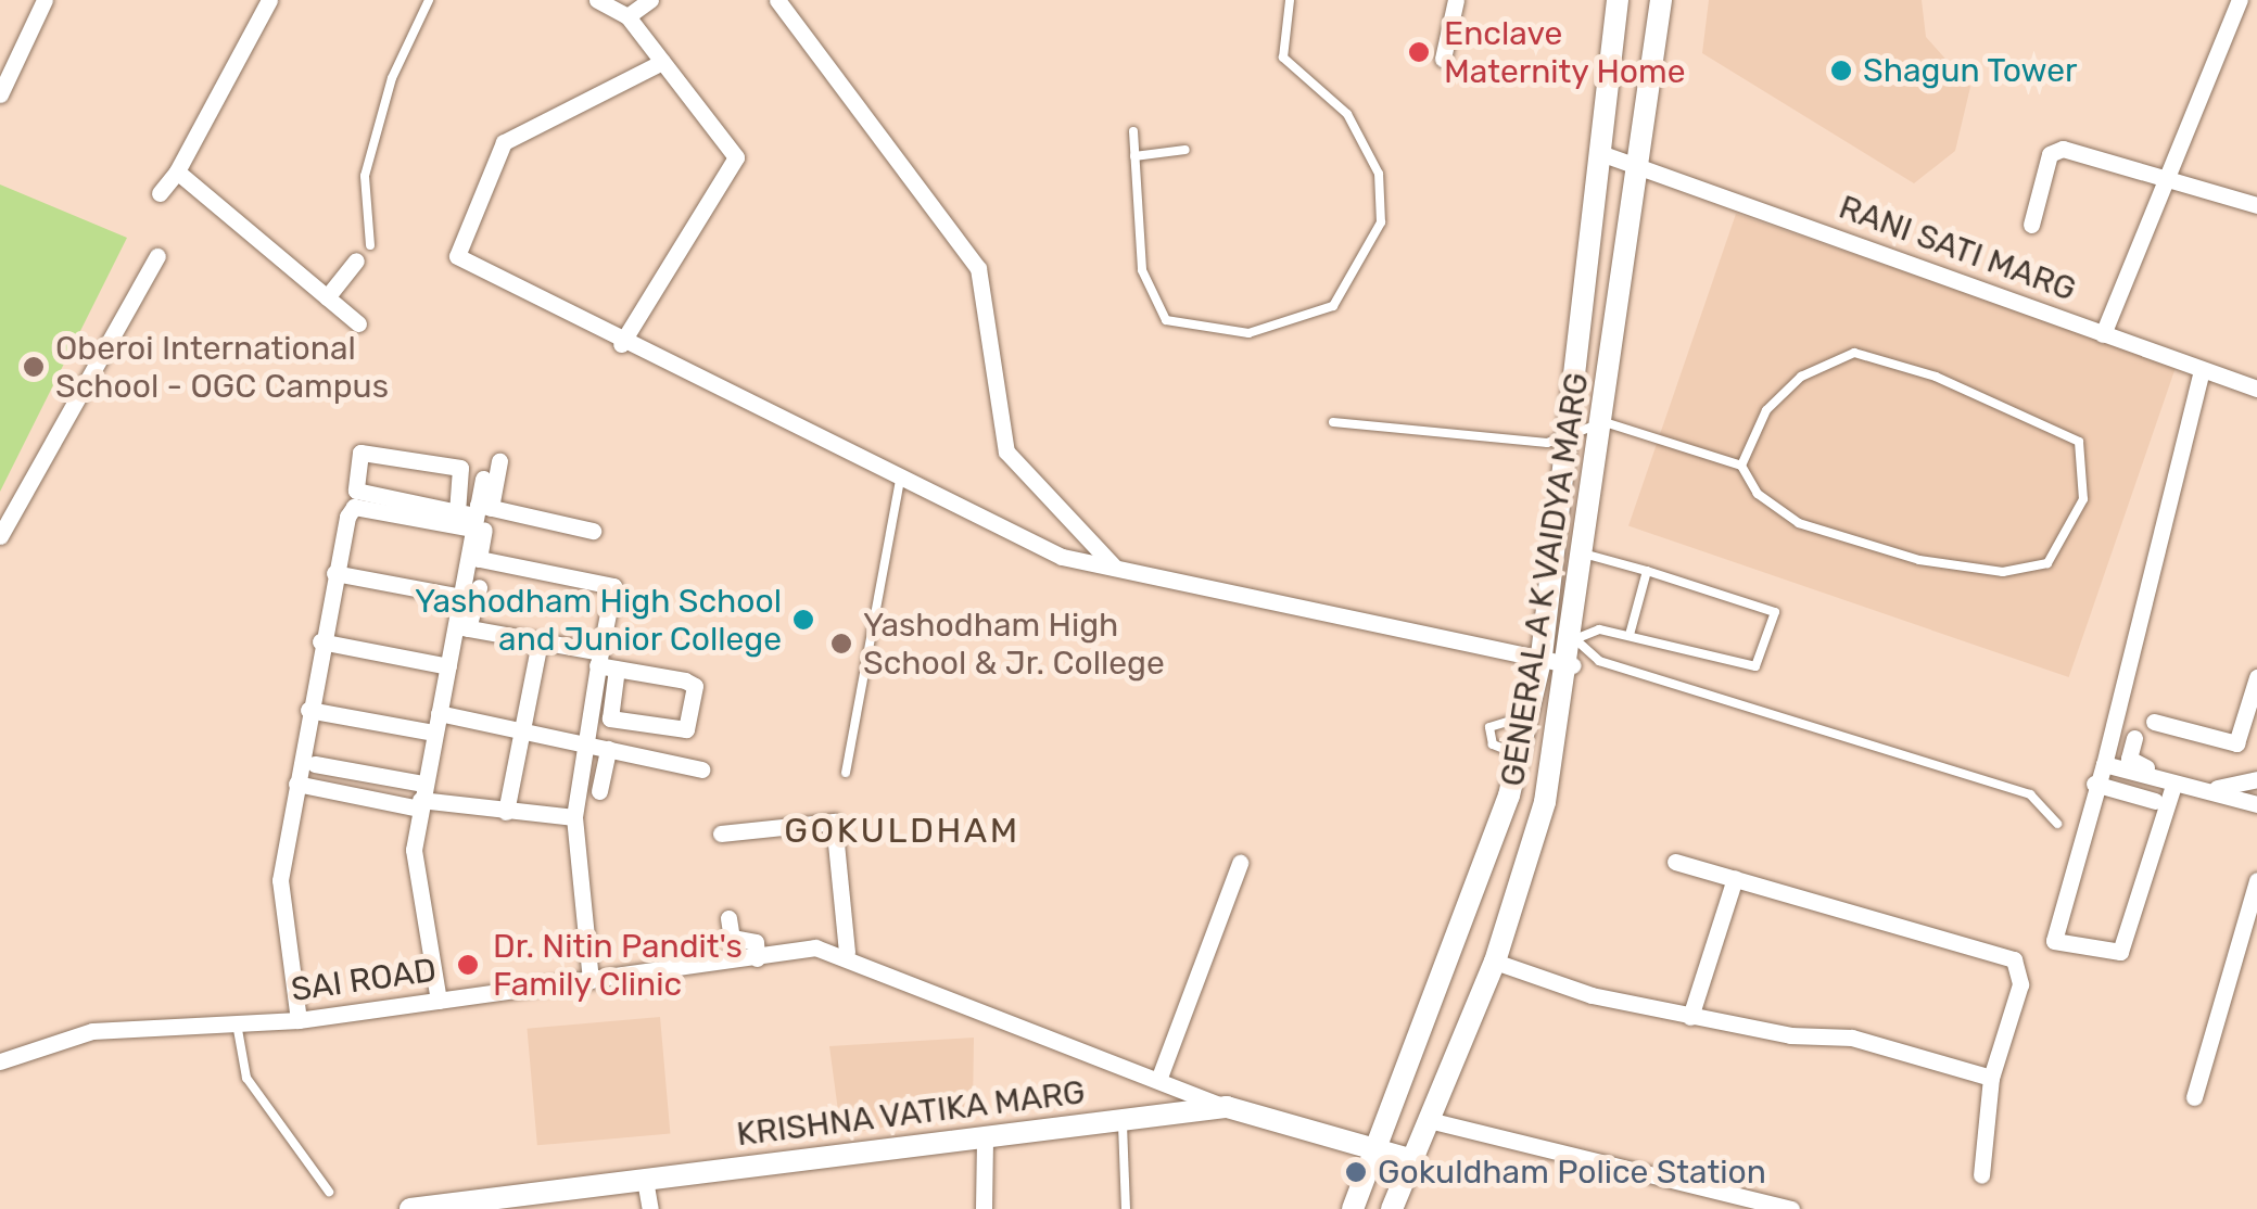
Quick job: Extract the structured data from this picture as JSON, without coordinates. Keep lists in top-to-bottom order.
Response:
{
  "streets": {
    "main road": ["GENERAL A K VAIDYA MARG", "KRISHNA VATIKA MARG"],
    "street": ["RANI SATI MARG", "SAI ROAD"]
  },
  "crossings": [
    ["RANI SATI MARG", "GENERAL A K VAIDYA MARG"],
    ["GENERAL A K VAIDYA MARG", "KRISHNA VATIKA MARG"],
    ["SAI ROAD", "KRISHNA VATIKA MARG"]
  ],
  "districts": ["GOKULDHAM"],
  "places": [
    "Enclave Maternity Home",
    "Shagun Tower",
    "Oberoi International School - OGC Campus",
    "Yashodham High School and Junior College",
    "Yashodham High School & Jr. College",
    "Dr. Nitin Pandit's Family Clinic",
    "Gokuldham Police Station"
  ]
}
